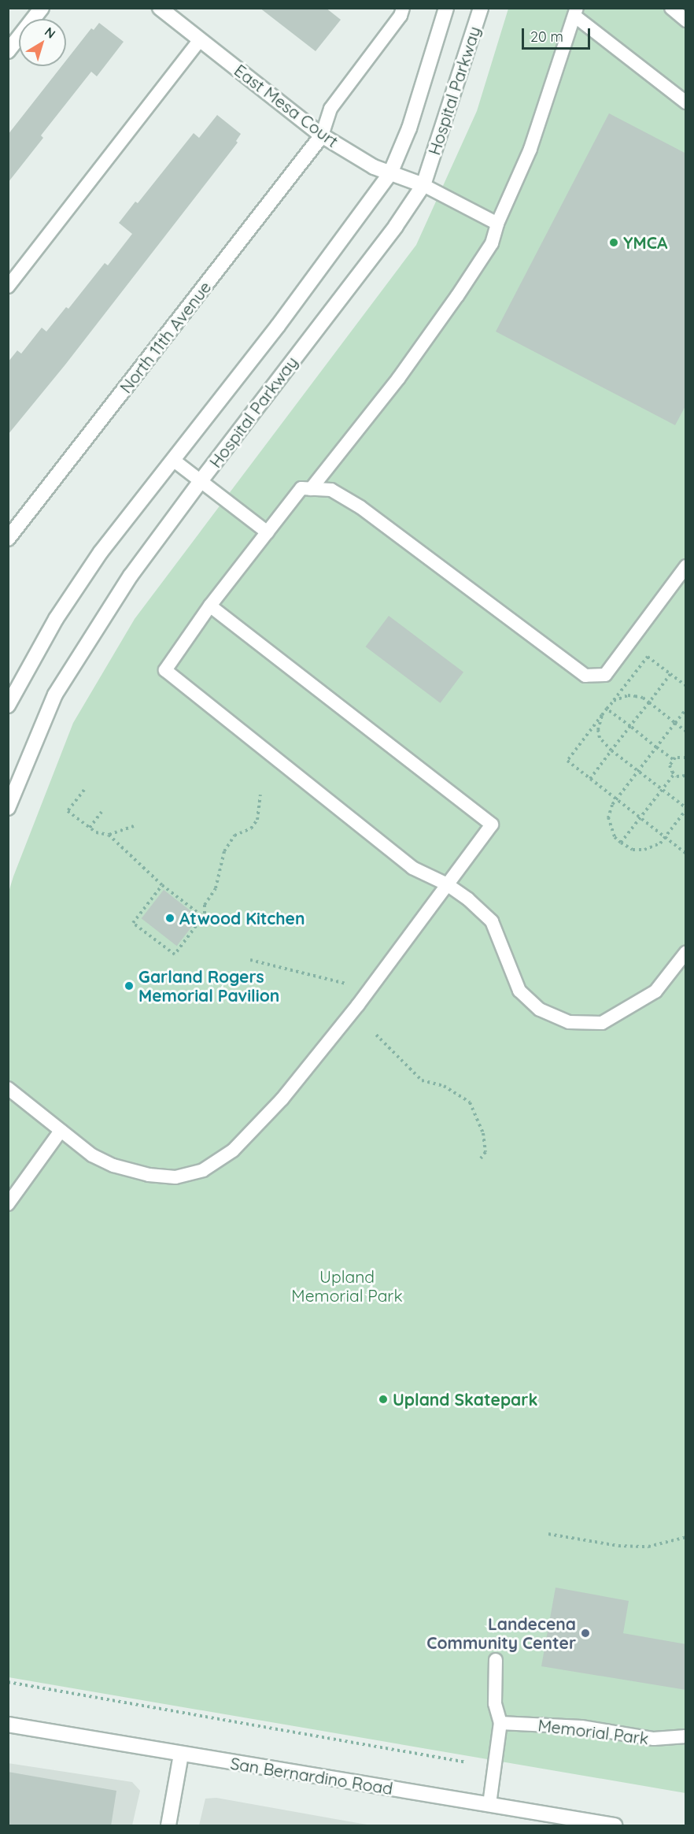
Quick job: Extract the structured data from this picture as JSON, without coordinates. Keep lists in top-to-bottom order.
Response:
{
  "streets": {
    "street": [
      "Hospital Parkway",
      "East Mesa Court",
      "North 11th Avenue",
      "San Bernardino Road"
    ],
    "lane": ["Memorial Park"]
  },
  "crossings": [
    ["Hospital Parkway", "East Mesa Court"],
    ["East Mesa Court", "North 11th Avenue"]
  ],
  "parks": ["Upland Memorial Park"],
  "places": [
    "YMCA",
    "Atwood Kitchen",
    "Garland Rogers Memorial Pavilion",
    "Upland Skatepark",
    "Landecena Community Center"
  ],
  "scale_bar": "20 m",
  "north": "top right"
}
